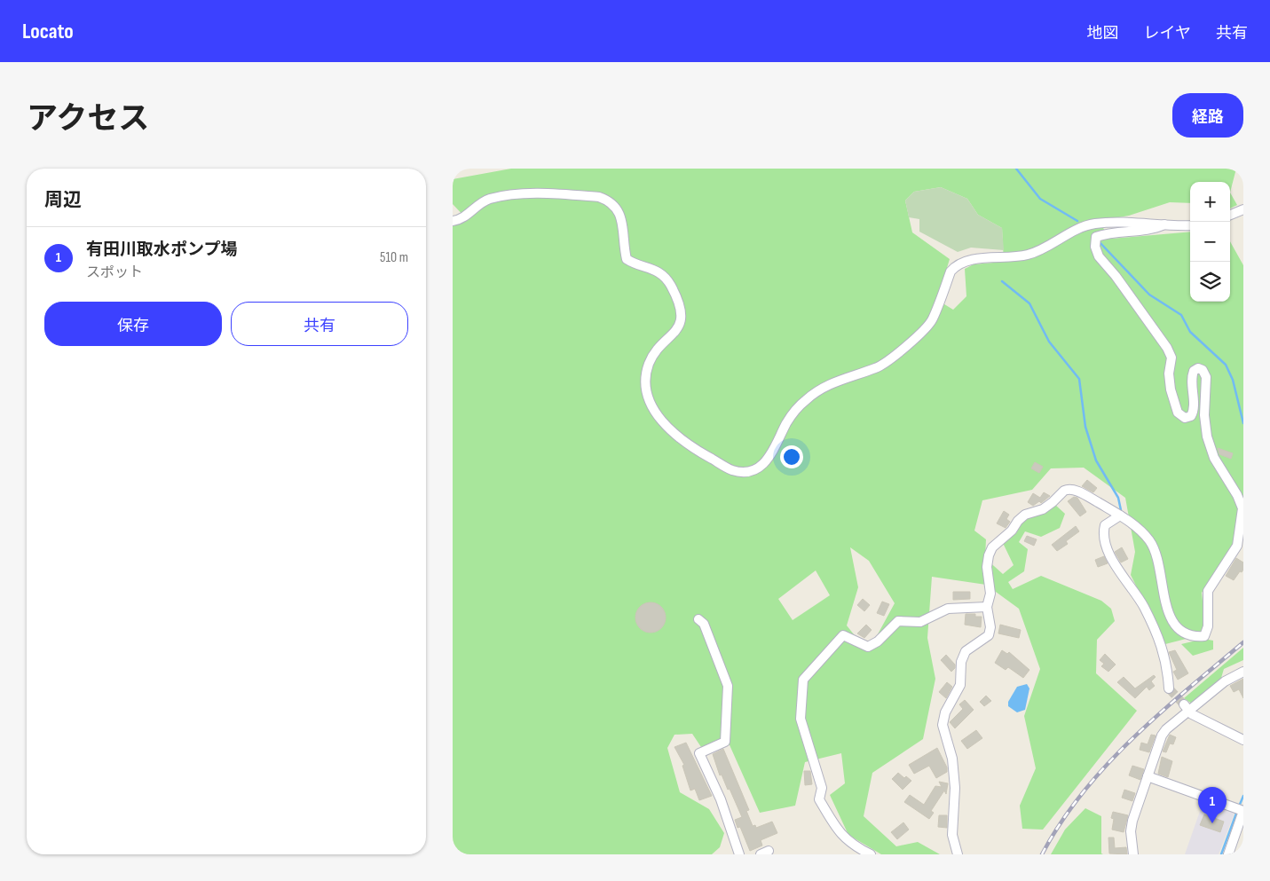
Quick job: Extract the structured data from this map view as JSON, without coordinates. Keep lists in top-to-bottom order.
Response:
{
  "page": {
    "header": "Locato",
    "nav": ["地図", "レイヤ", "共有"],
    "title": "アクセス",
    "buttons": [
      "経路",
      ["保存", "共有"]
    ],
    "heading": "周辺",
    "map_buttons": ["+", "−"],
    "list": [
      {
        "mark": "1",
        "name": "有田川取水ポンプ場",
        "note": "スポット",
        "value": "510 m"
      }
    ],
    "pins": "1"
  }
}
